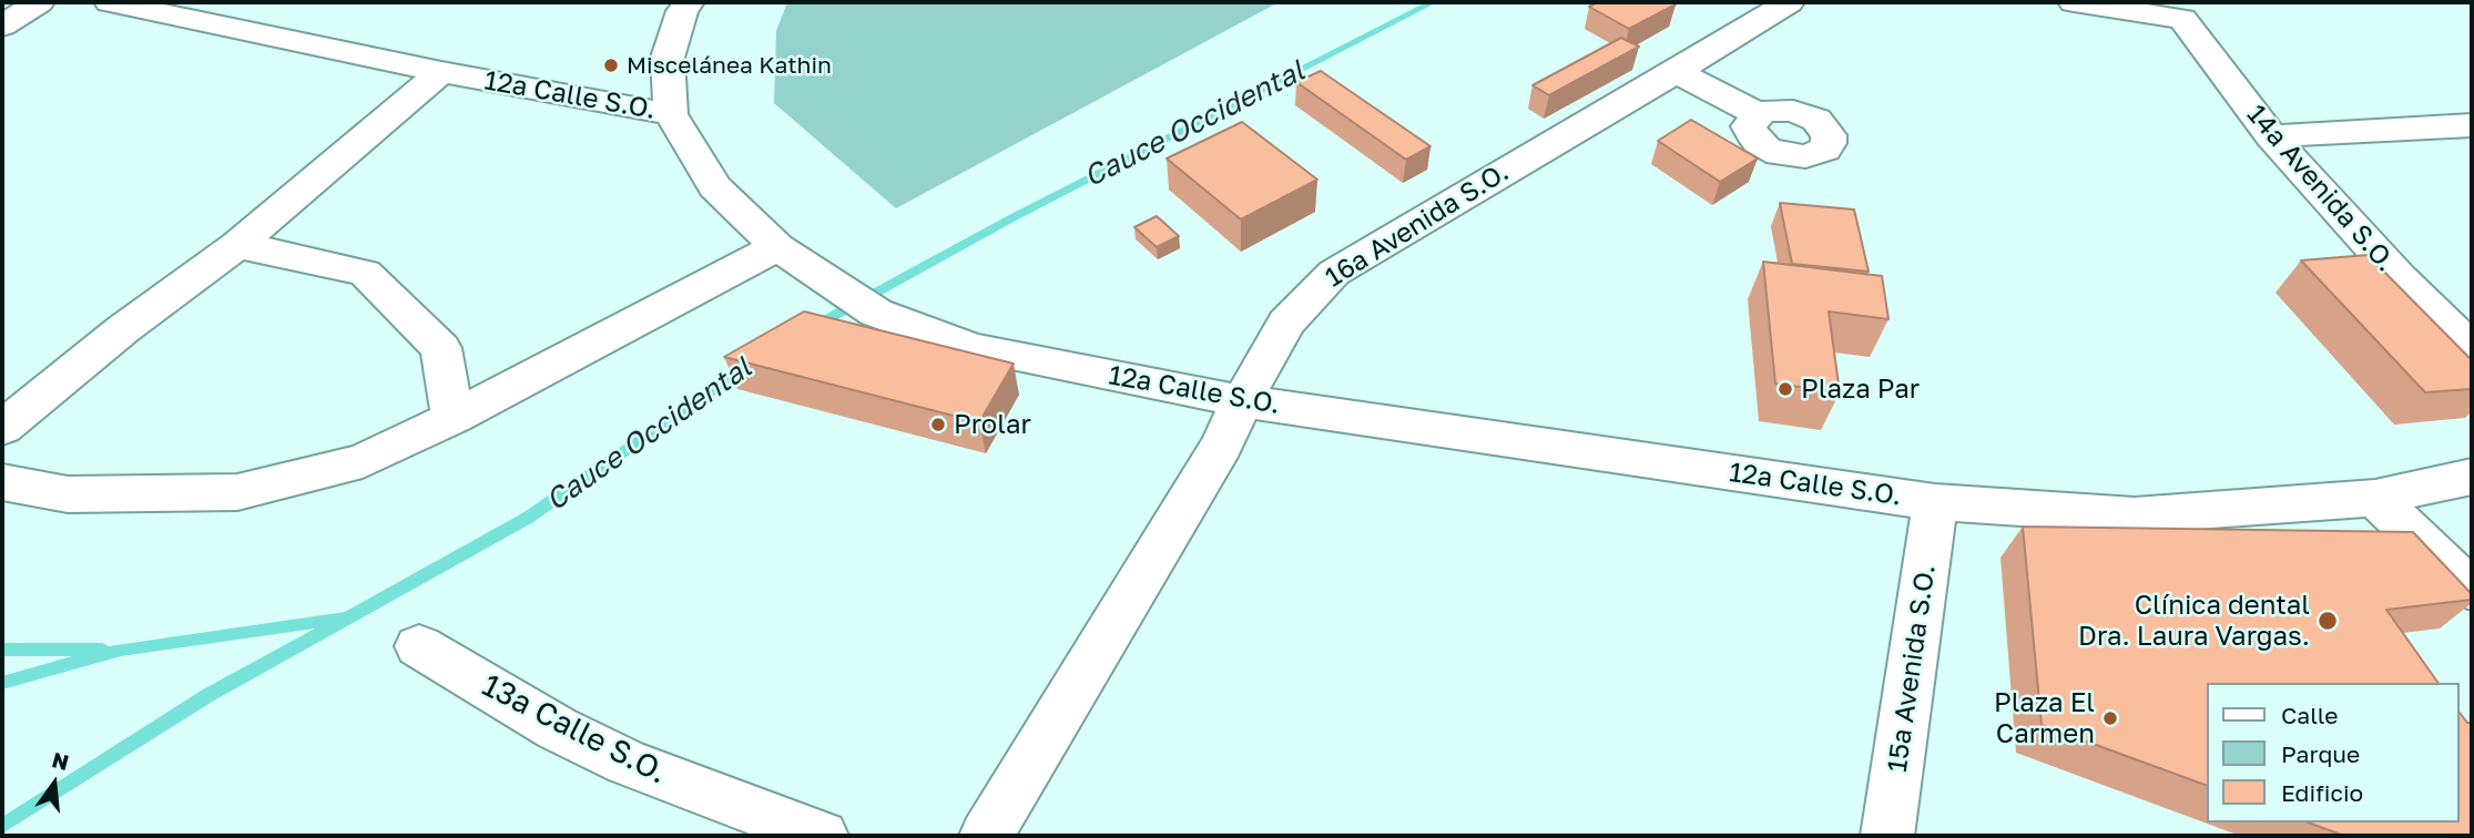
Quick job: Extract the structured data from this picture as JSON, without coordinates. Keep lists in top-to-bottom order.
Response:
{
  "streets": {
    "street": [
      "12a Calle S.O.",
      "14a Avenida S.O.",
      "16a Avenida S.O.",
      "15a Avenida S.O.",
      "13a Calle S.O."
    ]
  },
  "crossings": [
    ["12a Calle S.O.", "16a Avenida S.O."],
    ["12a Calle S.O.", "15a Avenida S.O."]
  ],
  "water": ["Cauce Occidental"],
  "places": [
    "Miscelánea Kathin",
    "Plaza Par",
    "Prolar",
    "Clínica dental Dra. Laura Vargas.",
    "Plaza El Carmen"
  ],
  "legend": ["Calle", "Parque", "Edificio"],
  "north": "top"
}
